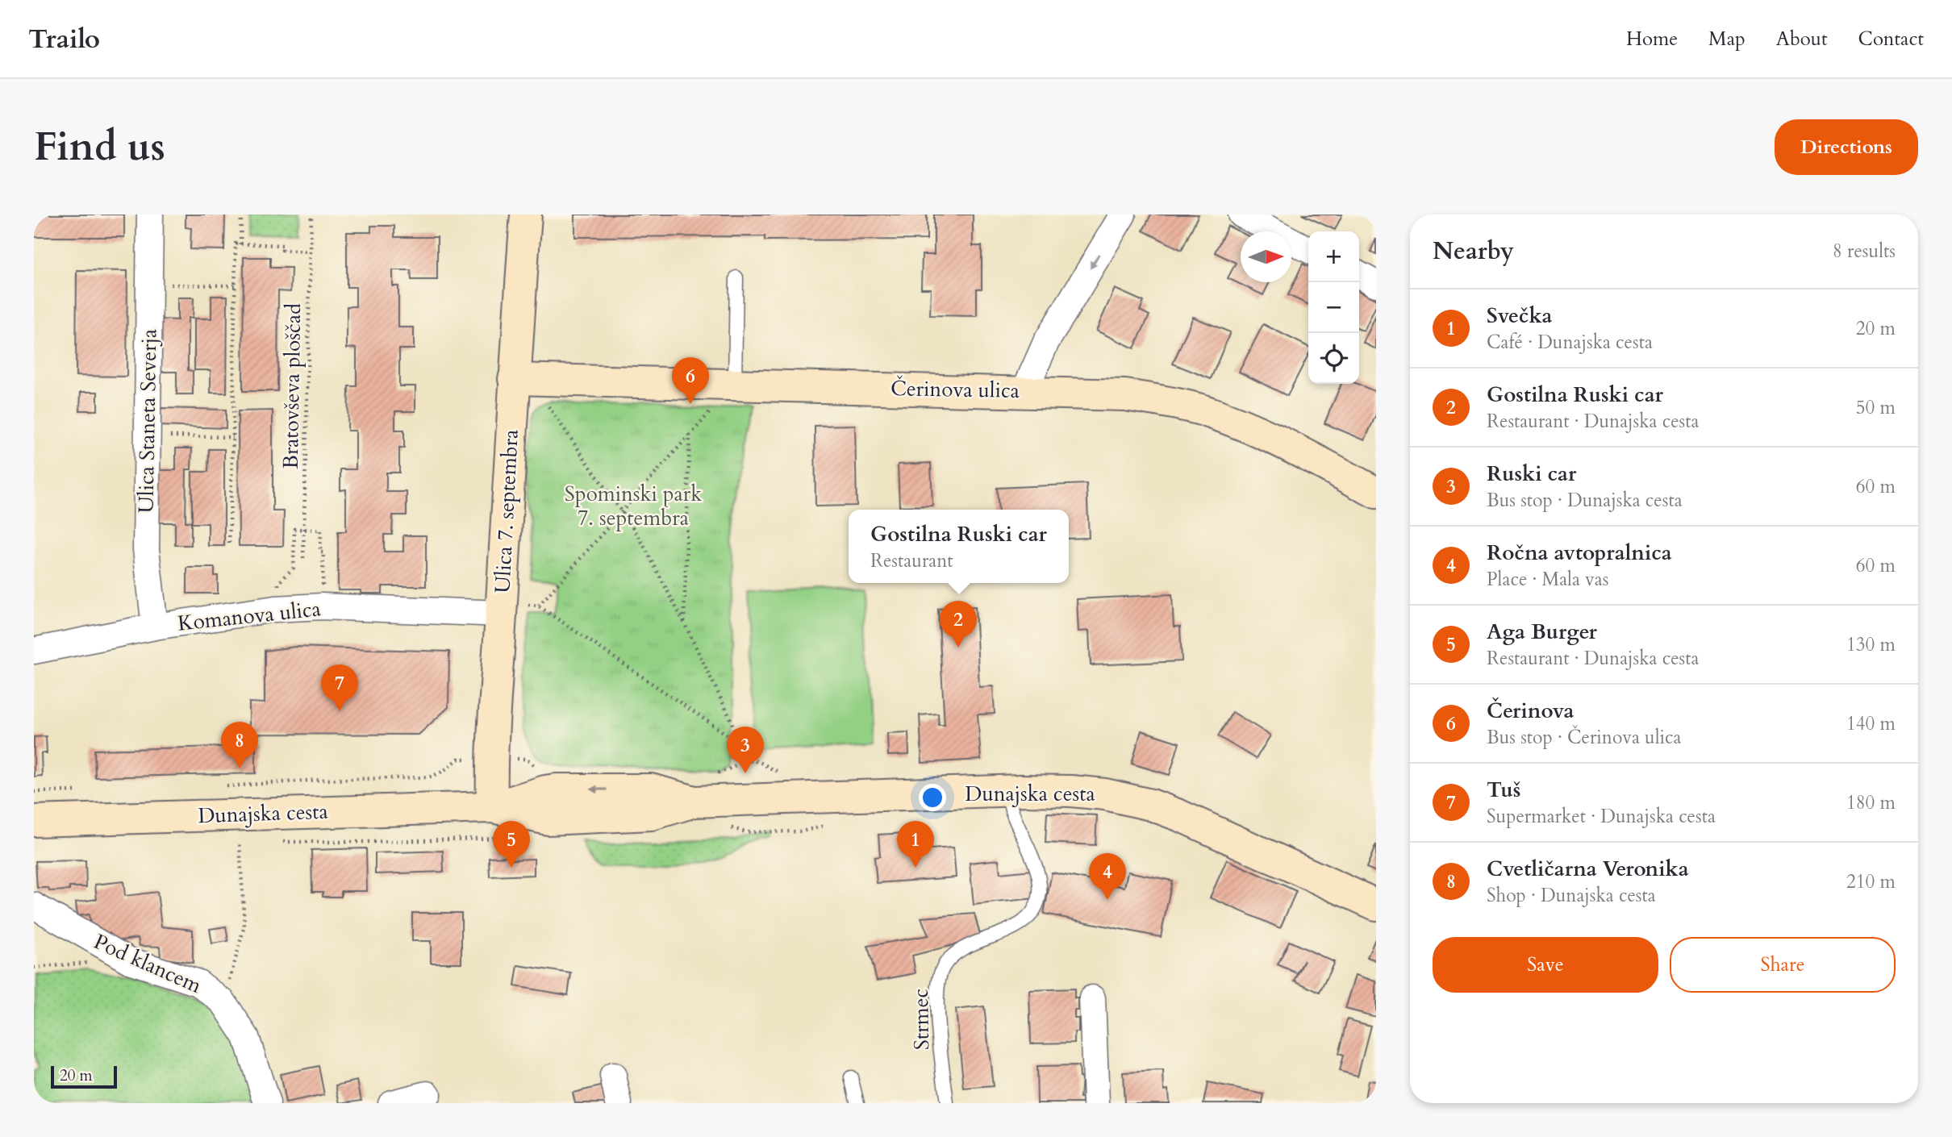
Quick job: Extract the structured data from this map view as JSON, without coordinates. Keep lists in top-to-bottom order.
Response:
{
  "streets": {
    "street": [
      "Čerinova ulica",
      "Ulica Staneta Severja",
      "Ulica 7. septembra",
      "Komanova ulica",
      "Dunajska cesta",
      "Pod klancem"
    ],
    "lane": ["Strmec"],
    "path": ["Bratovševa ploščad"]
  },
  "crossings": [
    ["Čerinova ulica", "Ulica 7. septembra"],
    ["Ulica Staneta Severja", "Komanova ulica"],
    ["Ulica 7. septembra", "Komanova ulica"],
    ["Ulica 7. septembra", "Dunajska cesta"],
    ["Dunajska cesta", "Strmec"]
  ],
  "parks": ["Spominski park 7. septembra"],
  "scale_bar": "20 m",
  "north": "right",
  "page": {
    "header": "Trailo",
    "nav": [
      "Home",
      "Map",
      "About",
      "Contact"
    ],
    "buttons": [
      "Directions",
      ["Save", "Share"]
    ],
    "title": "Find us",
    "heading": ["Nearby", "8 results"],
    "map_buttons": ["+", "−"],
    "list": [
      {
        "mark": "1",
        "name": "Svečka",
        "note": "Café · Dunajska cesta",
        "value": "20 m"
      },
      {
        "mark": "2",
        "name": "Gostilna Ruski car",
        "note": "Restaurant · Dunajska cesta",
        "value": "50 m"
      },
      {
        "mark": "3",
        "name": "Ruski car",
        "note": "Bus stop · Dunajska cesta",
        "value": "60 m"
      },
      {
        "mark": "4",
        "name": "Ročna avtopralnica",
        "note": "Place · Mala vas",
        "value": "60 m"
      },
      {
        "mark": "5",
        "name": "Aga Burger",
        "note": "Restaurant · Dunajska cesta",
        "value": "130 m"
      },
      {
        "mark": "6",
        "name": "Čerinova",
        "note": "Bus stop · Čerinova ulica",
        "value": "140 m"
      },
      {
        "mark": "7",
        "name": "Tuš",
        "note": "Supermarket · Dunajska cesta",
        "value": "180 m"
      },
      {
        "mark": "8",
        "name": "Cvetličarna Veronika",
        "note": "Shop · Dunajska cesta",
        "value": "210 m"
      }
    ],
    "pins": [
      "6",
      "2",
      "7",
      "8",
      "3",
      "1",
      "5",
      "4"
    ],
    "popup": ["Gostilna Ruski car", "Restaurant"],
    "scale": "20 m"
  }
}
